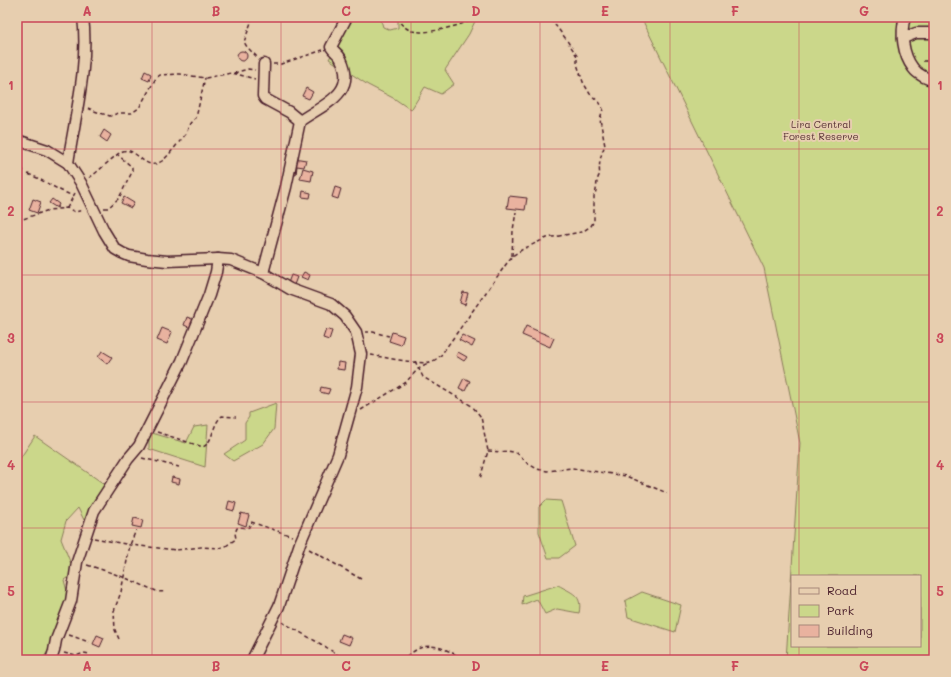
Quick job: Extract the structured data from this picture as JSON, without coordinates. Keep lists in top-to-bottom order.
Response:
{
  "parks": ["Lira Central Forest Reserve"],
  "legend": ["Road", "Park", "Building"],
  "grid": {
    "columns": [
      "A",
      "B",
      "C",
      "D",
      "E",
      "F",
      "G"
    ],
    "rows": [
      "1",
      "2",
      "3",
      "4",
      "5"
    ]
  }
}
